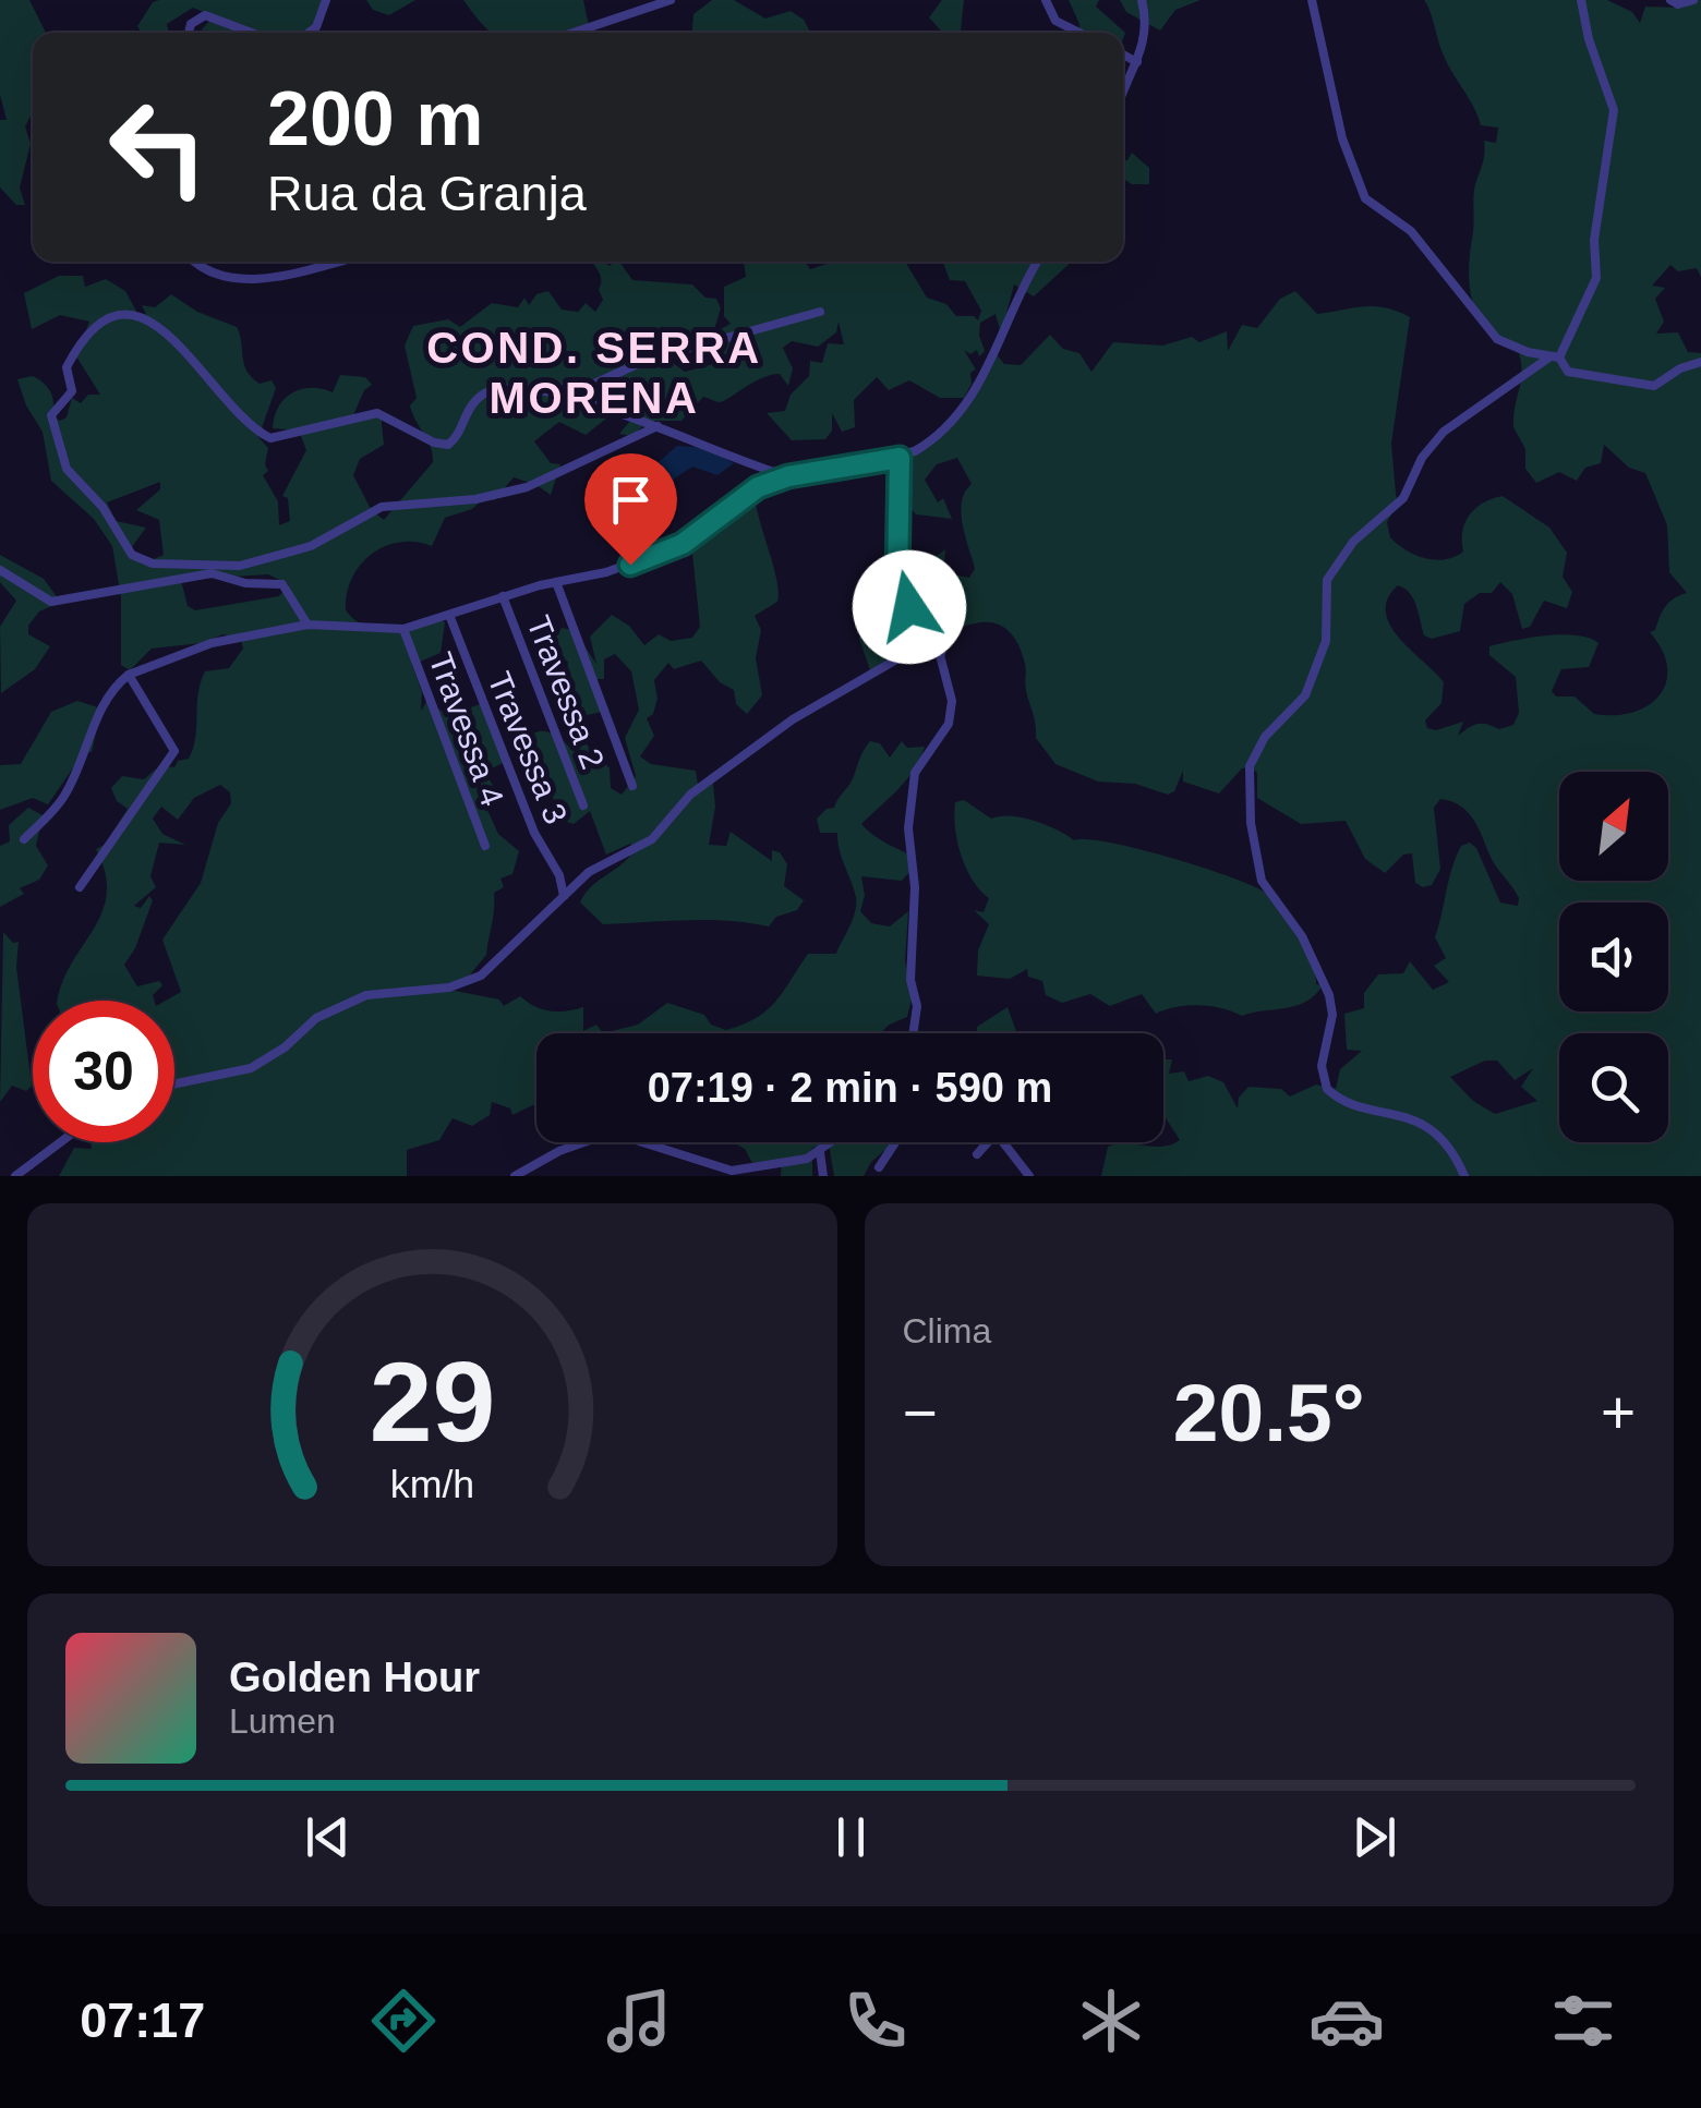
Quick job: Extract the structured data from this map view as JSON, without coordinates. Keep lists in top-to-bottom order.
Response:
{
  "streets": {
    "street": ["Travessa 2", "Travessa 4", "Travessa 3"]
  },
  "districts": ["COND. SERRA MORENA"],
  "north": "top right",
  "page": {
    "turn": ["200 m", "Rua da Granja"],
    "limit": "30",
    "trip": "07:19 · 2 min · 590 m",
    "tile": "Clima",
    "heat": ["−", "20.5°", "+"],
    "song": ["Golden Hour", "Lumen"],
    "tabs": "07:17",
    "gauge": ["29", "km/h"]
  }
}
